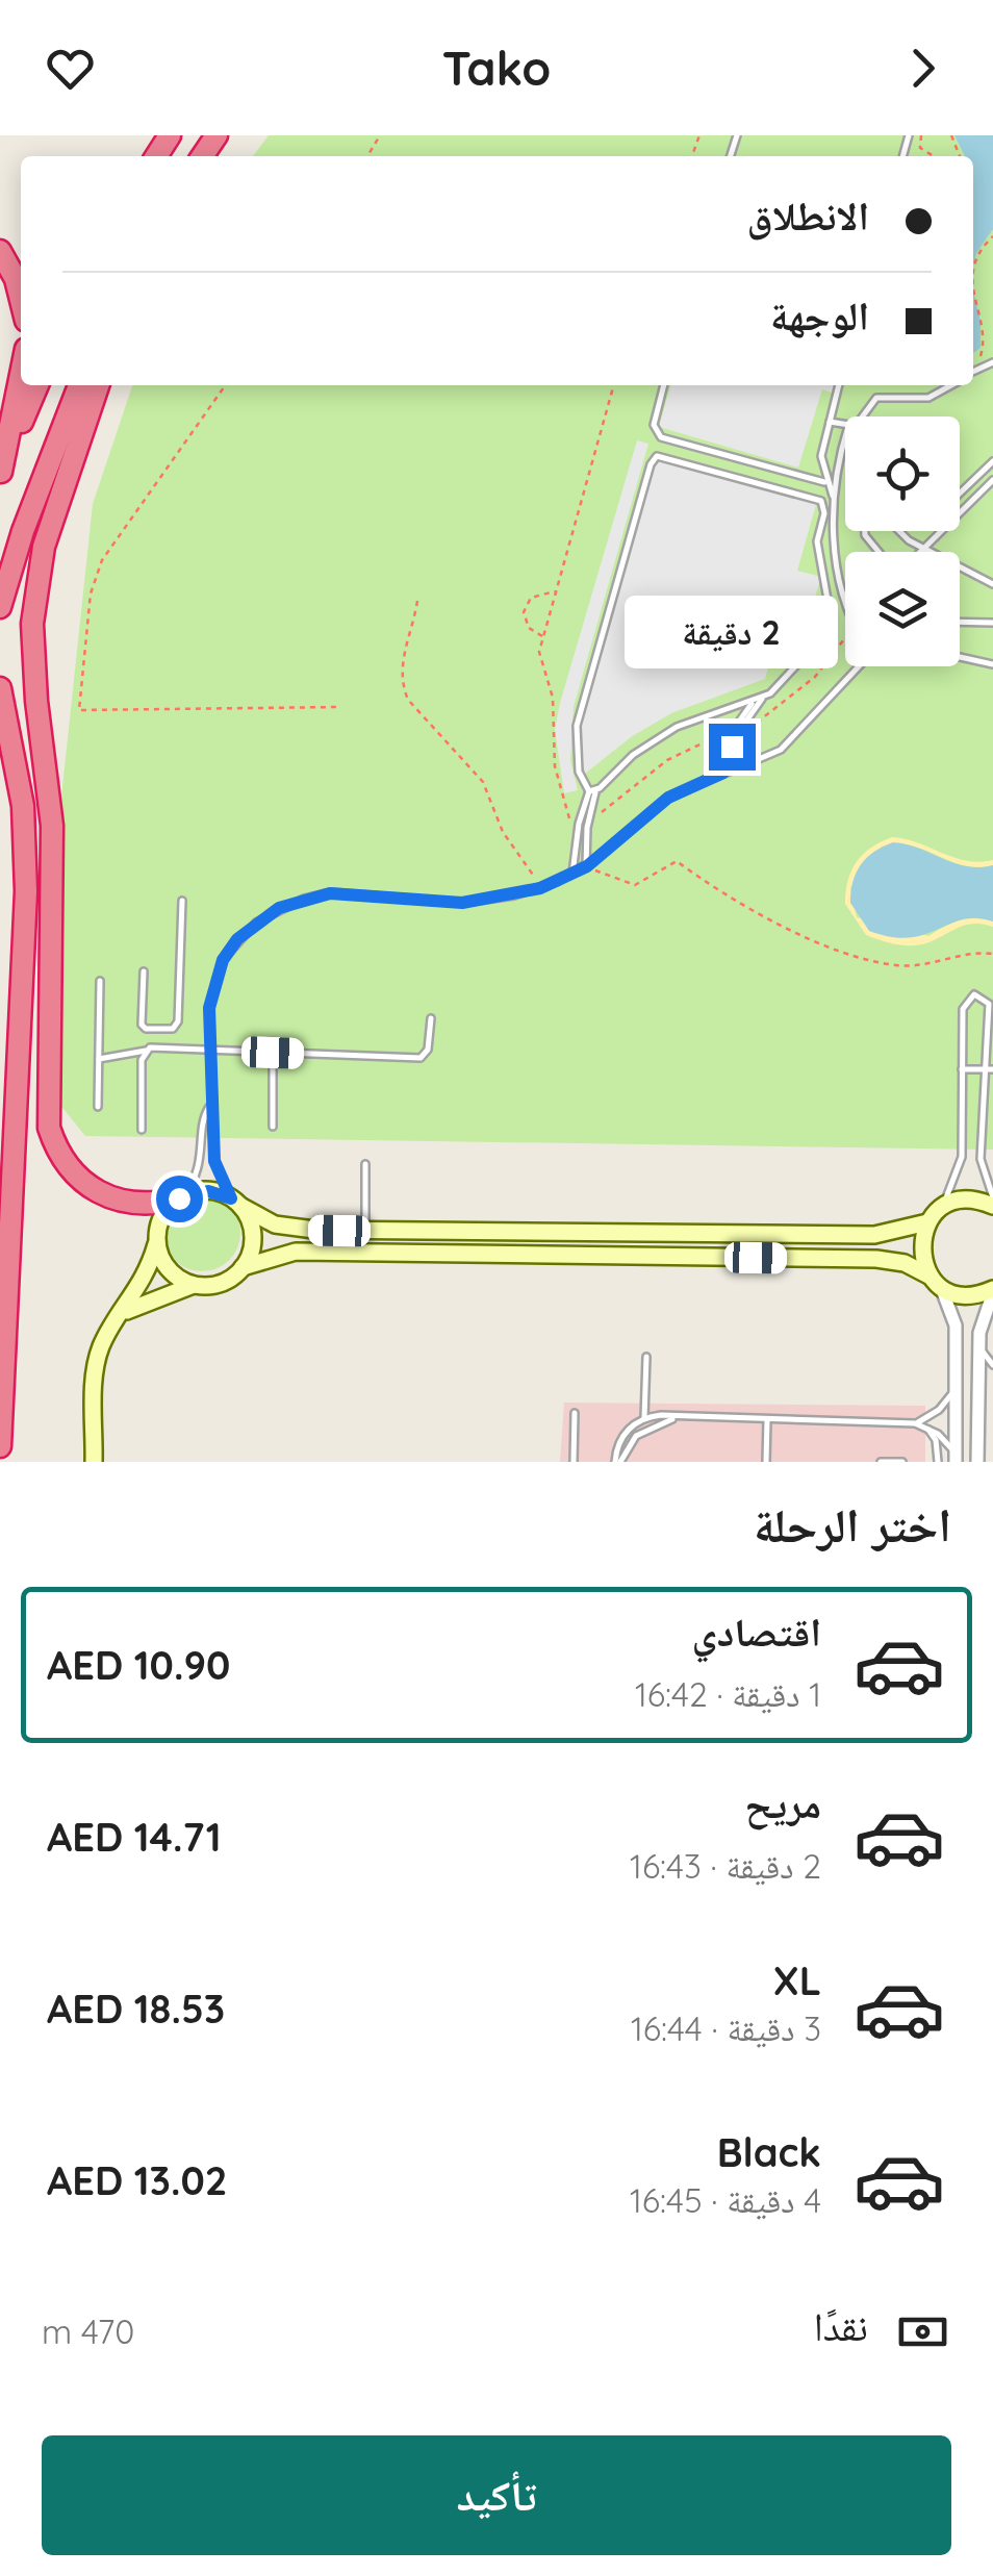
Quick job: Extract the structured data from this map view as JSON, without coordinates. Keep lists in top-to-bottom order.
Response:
{
  "page": {
    "header": "Tako",
    "banner": ["الانطلاق", "الوجهة"],
    "bubble": "2 دقيقة",
    "heading": "اختر الرحلة",
    "list": [
      {
        "name": "اقتصادي",
        "note": "1 دقيقة · 16:42",
        "value": "AED 10.90"
      },
      {
        "name": "مريح",
        "note": "2 دقيقة · 16:43",
        "value": "AED 14.71"
      },
      {
        "name": "XL",
        "note": "3 دقيقة · 16:44",
        "value": "AED 18.53"
      },
      {
        "name": "Black",
        "note": "4 دقيقة · 16:45",
        "value": "AED 13.02"
      }
    ],
    "pay": ["نقدًا", "470 m"],
    "buttons": "تأكيد"
  }
}
